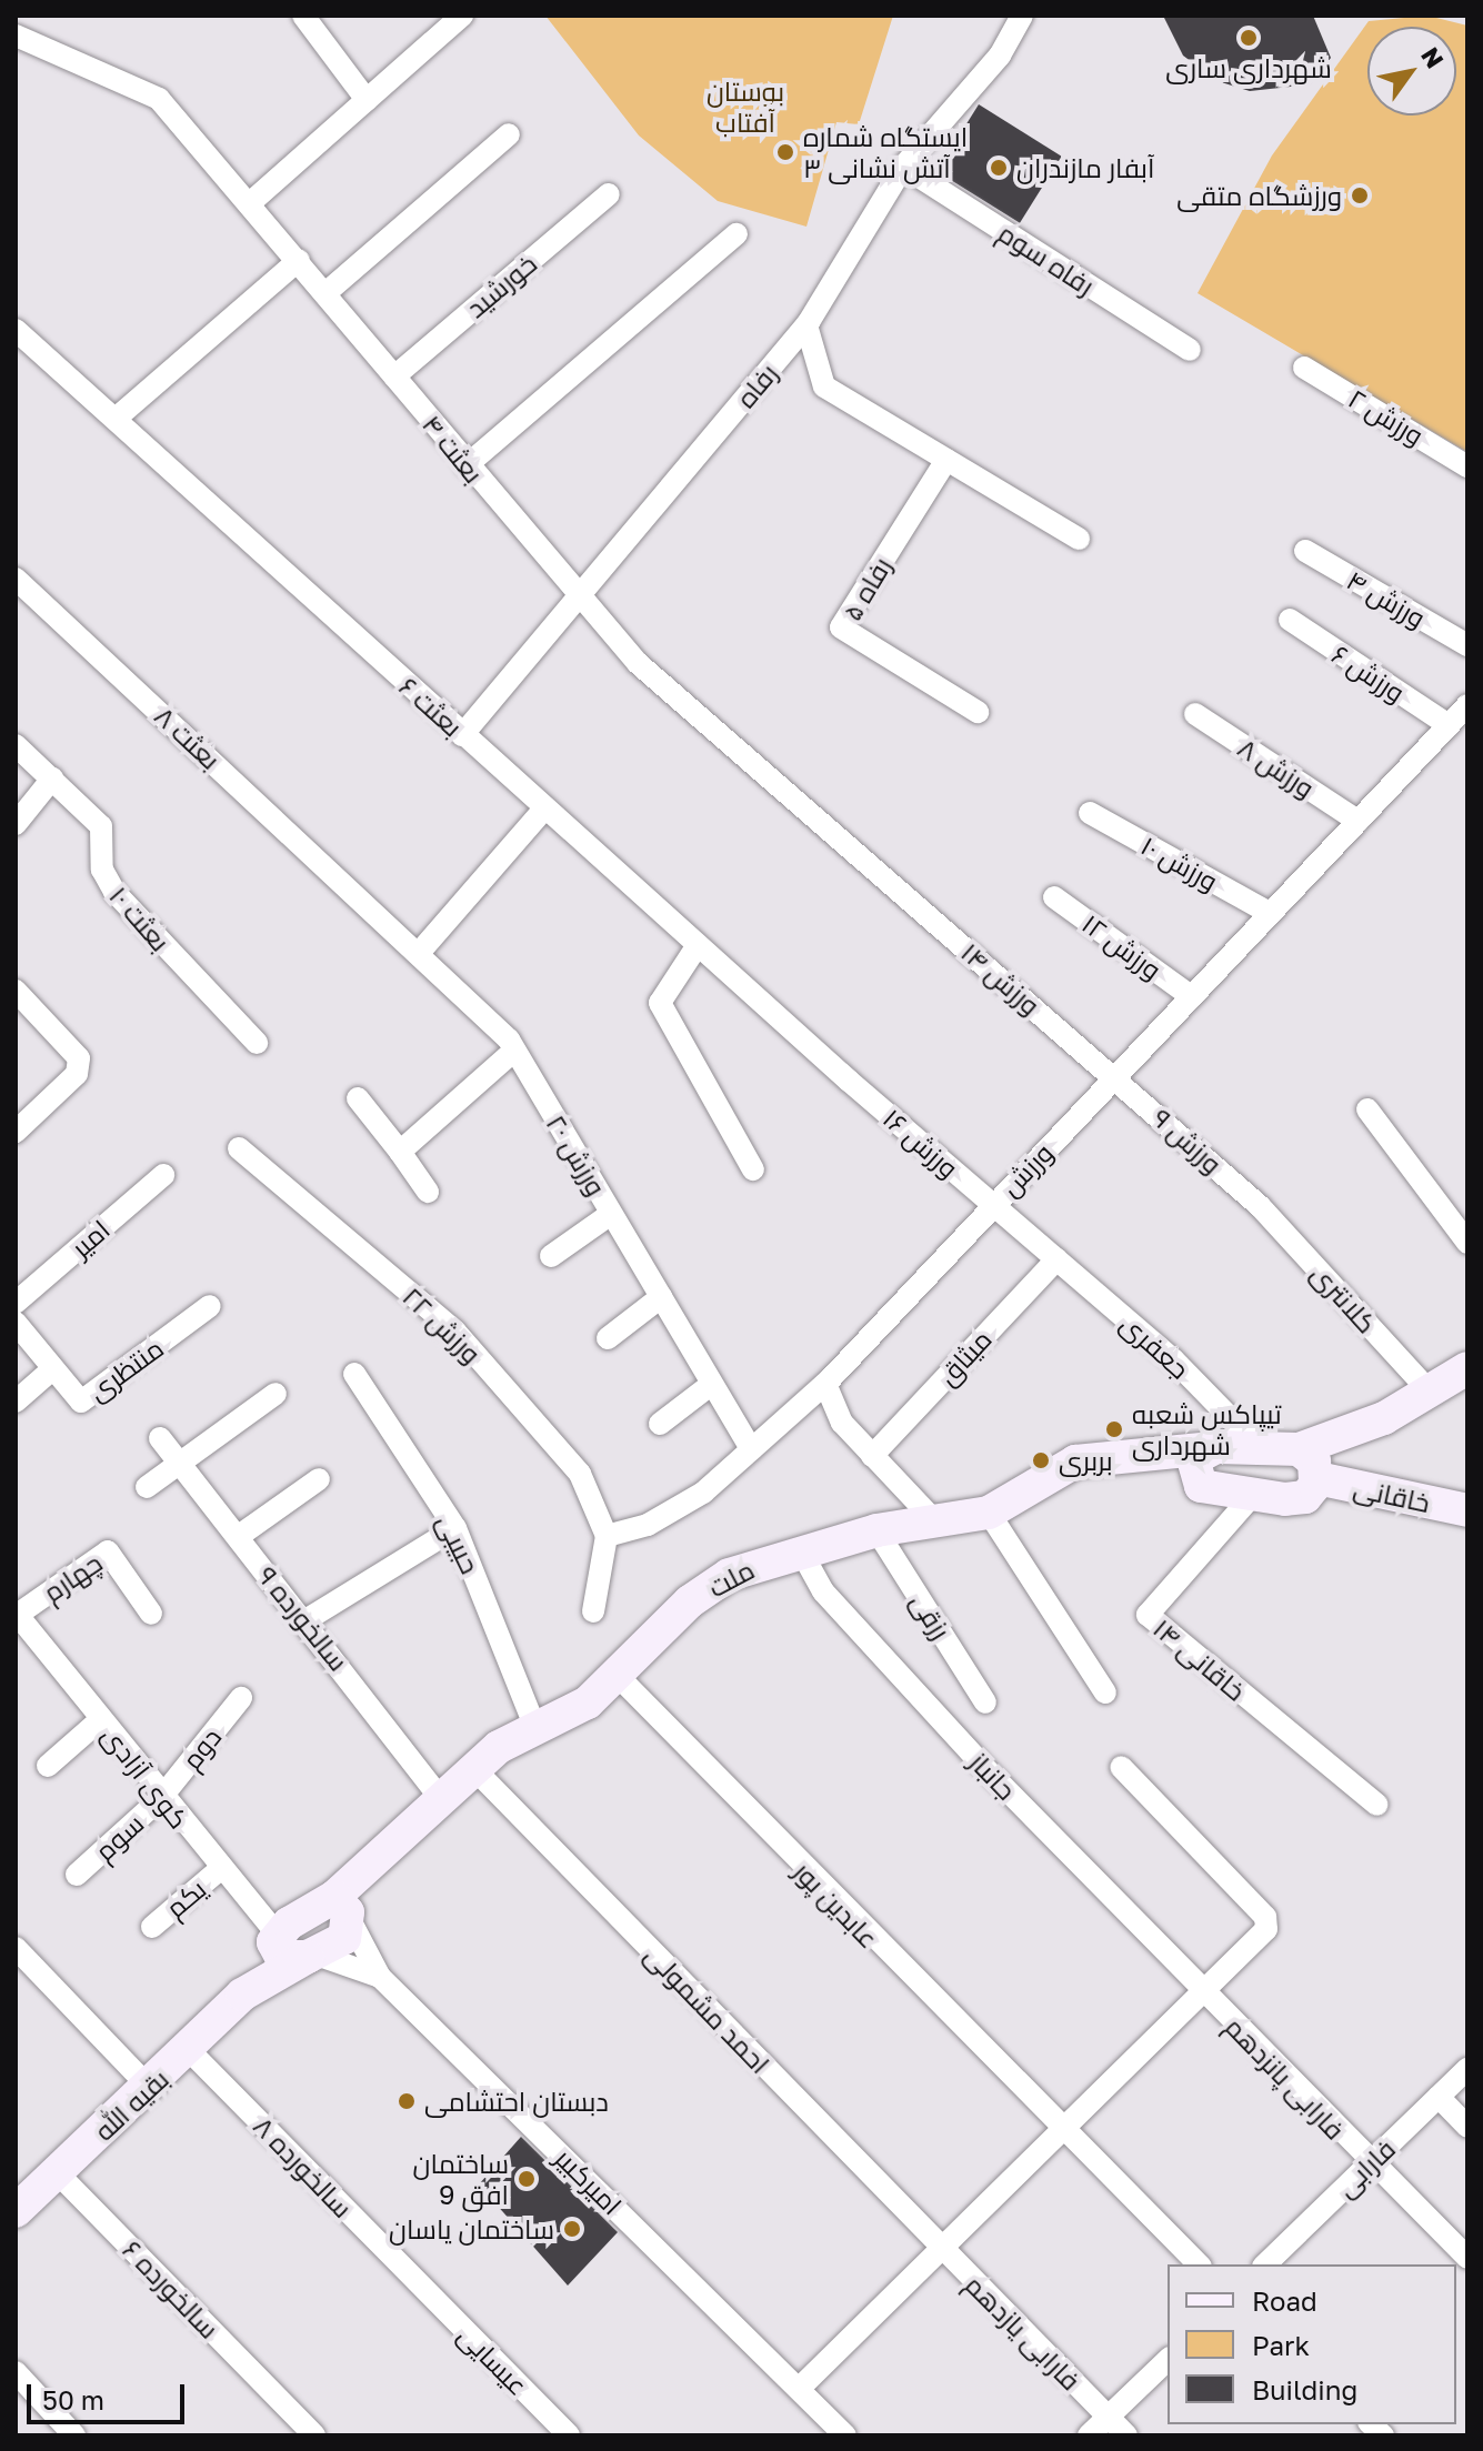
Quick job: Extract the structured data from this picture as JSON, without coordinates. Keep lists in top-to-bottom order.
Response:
{
  "streets": {
    "main road": ["خاقانی", "ملت", "بقیه الله"],
    "street": [
      "رفاه سوم",
      "خورشید",
      "رفاه",
      "ورزش ۲",
      "بعثت ۴",
      "رفاه ۵",
      "ورزش ۴",
      "ورزش ۶",
      "بعثت ۶",
      "بعثت ٨",
      "ورزش ۸",
      "ورزش ۱۰",
      "بعثت ۱۰",
      "ورزش ۱۲",
      "ورزش ۱۴",
      "ورزش ۹",
      "ورزش ۱۶",
      "ورزش ۲۰",
      "ورزش",
      "امیر",
      "کلانتری",
      "ورزش ۲۲",
      "جعفری",
      "میثاق",
      "منتظری",
      "حبیبی",
      "چهارم",
      "رزقی",
      "سالخورده ۹",
      "خاقانی ۱۴",
      "دوم",
      "جانباز",
      "کوی آزادی",
      "سوم",
      "یکم",
      "عابدین پور",
      "احمد مشمولی",
      "فارابی پانزدهم",
      "سالخورده ۸",
      "فارابی",
      "امیرکبیر",
      "سالخورده ۶",
      "فارابی یازدهم",
      "عیسایی"
    ]
  },
  "crossings": [
    ["رفاه سوم", "رفاه"],
    ["خورشید", "بعثت ۴"],
    ["رفاه", "بعثت ۴"],
    ["رفاه", "بعثت ۶"],
    ["بعثت ۴", "ورزش ۱۴"],
    ["ورزش ۶", "ورزش"],
    ["بعثت ۶", "ورزش ۱۶"],
    ["بعثت ٨", "ورزش ۲۰"],
    ["ورزش ۸", "ورزش"],
    ["ورزش ۱۰", "ورزش"],
    ["ورزش ۱۲", "ورزش"],
    ["ورزش ۱۴", "ورزش ۹"],
    ["ورزش ۱۴", "ورزش"],
    ["ورزش ۹", "ورزش"],
    ["ورزش ۹", "کلانتری"],
    ["ورزش ۱۶", "ورزش"],
    ["ورزش ۱۶", "جعفری"],
    ["ورزش ۱۶", "میثاق"],
    ["ورزش ۲۰", "ورزش"],
    ["ورزش", "ورزش ۲۲"],
    ["جعفری", "میثاق"],
    ["جعفری", "ملت"],
    ["حبیبی", "ملت"],
    ["چهارم", "کوی آزادی"],
    ["ملت", "رزقی"],
    ["ملت", "سالخورده ۹"],
    ["ملت", "جانباز"],
    ["ملت", "عابدین پور"],
    ["ملت", "احمد مشمولی"],
    ["ملت", "امیرکبیر"],
    ["دوم", "کوی آزادی"],
    ["دوم", "سوم"],
    ["جانباز", "فارابی پانزدهم"],
    ["کوی آزادی", "سوم"],
    ["کوی آزادی", "یکم"],
    ["احمد مشمولی", "فارابی یازدهم"],
    ["فارابی پانزدهم", "فارابی"],
    ["بقیه الله", "سالخورده ۸"],
    ["بقیه الله", "سالخورده ۶"],
    ["سالخورده ۸", "عیسایی"]
  ],
  "parks": ["بوستان آفتاب"],
  "places": [
    "شهرداری ساری",
    "ایستگاه شماره ۳ آتش نشانی",
    "آبفار مازندران",
    "ورزشگاه متقی",
    "تیپاکس شعبه شهرداری",
    "بربری",
    "دبستان احتشامی",
    "ساختمان افق 9",
    "ساختمان یاسان"
  ],
  "legend": ["Road", "Park", "Building"],
  "scale_bar": "50 m",
  "north": "top right"
}
